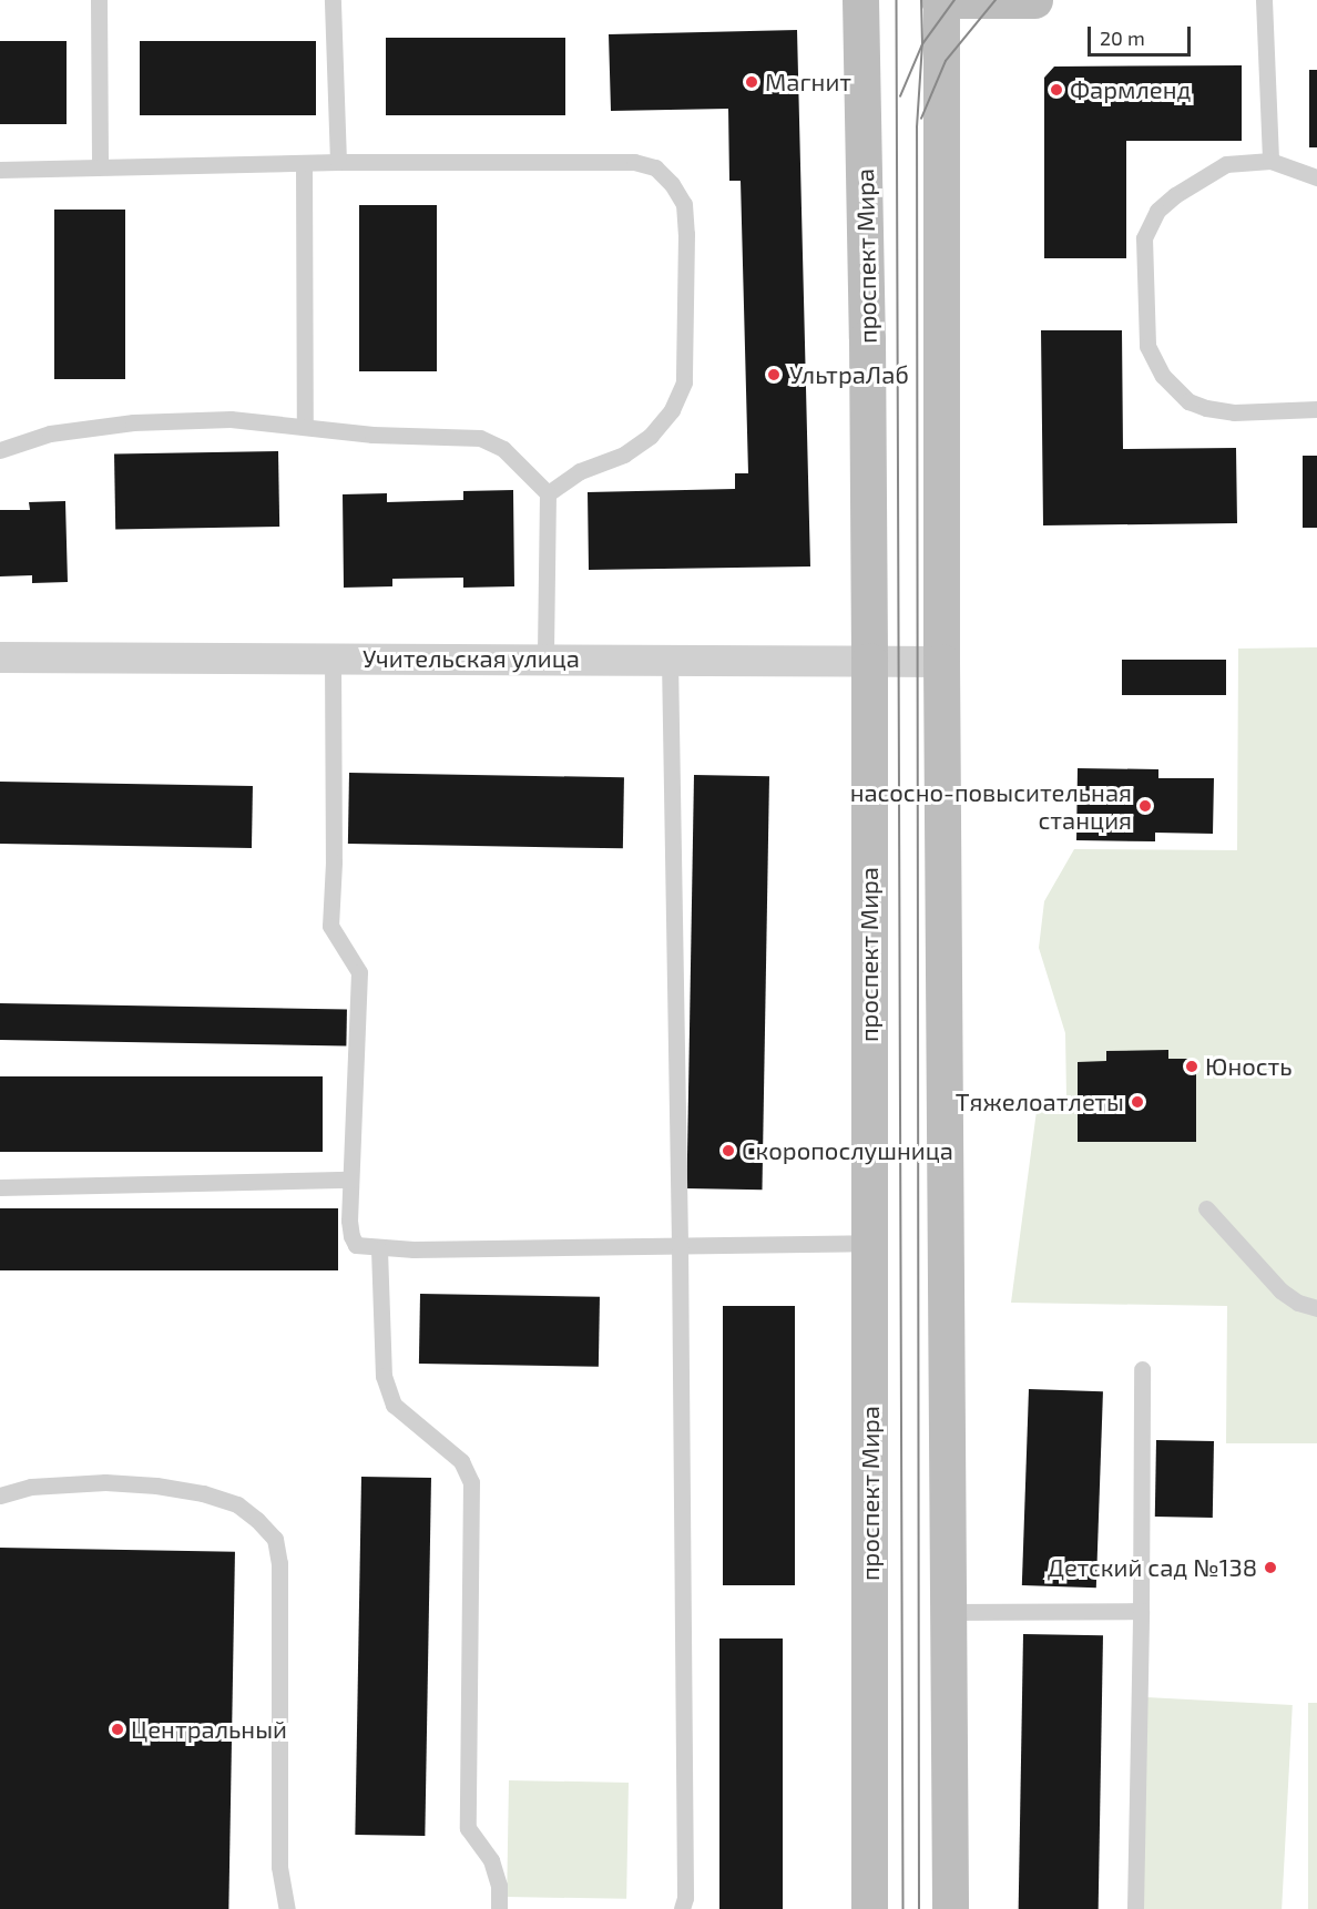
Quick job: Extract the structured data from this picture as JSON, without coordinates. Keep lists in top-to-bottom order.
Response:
{
  "streets": {
    "main road": ["проспект Мира"],
    "street": ["Учительская улица"]
  },
  "crossings": [
    ["проспект Мира", "Учительская улица"]
  ],
  "places": [
    "Магнит",
    "Фармленд",
    "УльтраЛаб",
    "насосно-повысительная станция",
    "Юность",
    "Тяжелоатлеты",
    "Скоропослушница",
    "Детский сад №138",
    "Центральный"
  ],
  "scale_bar": "20 m"
}
